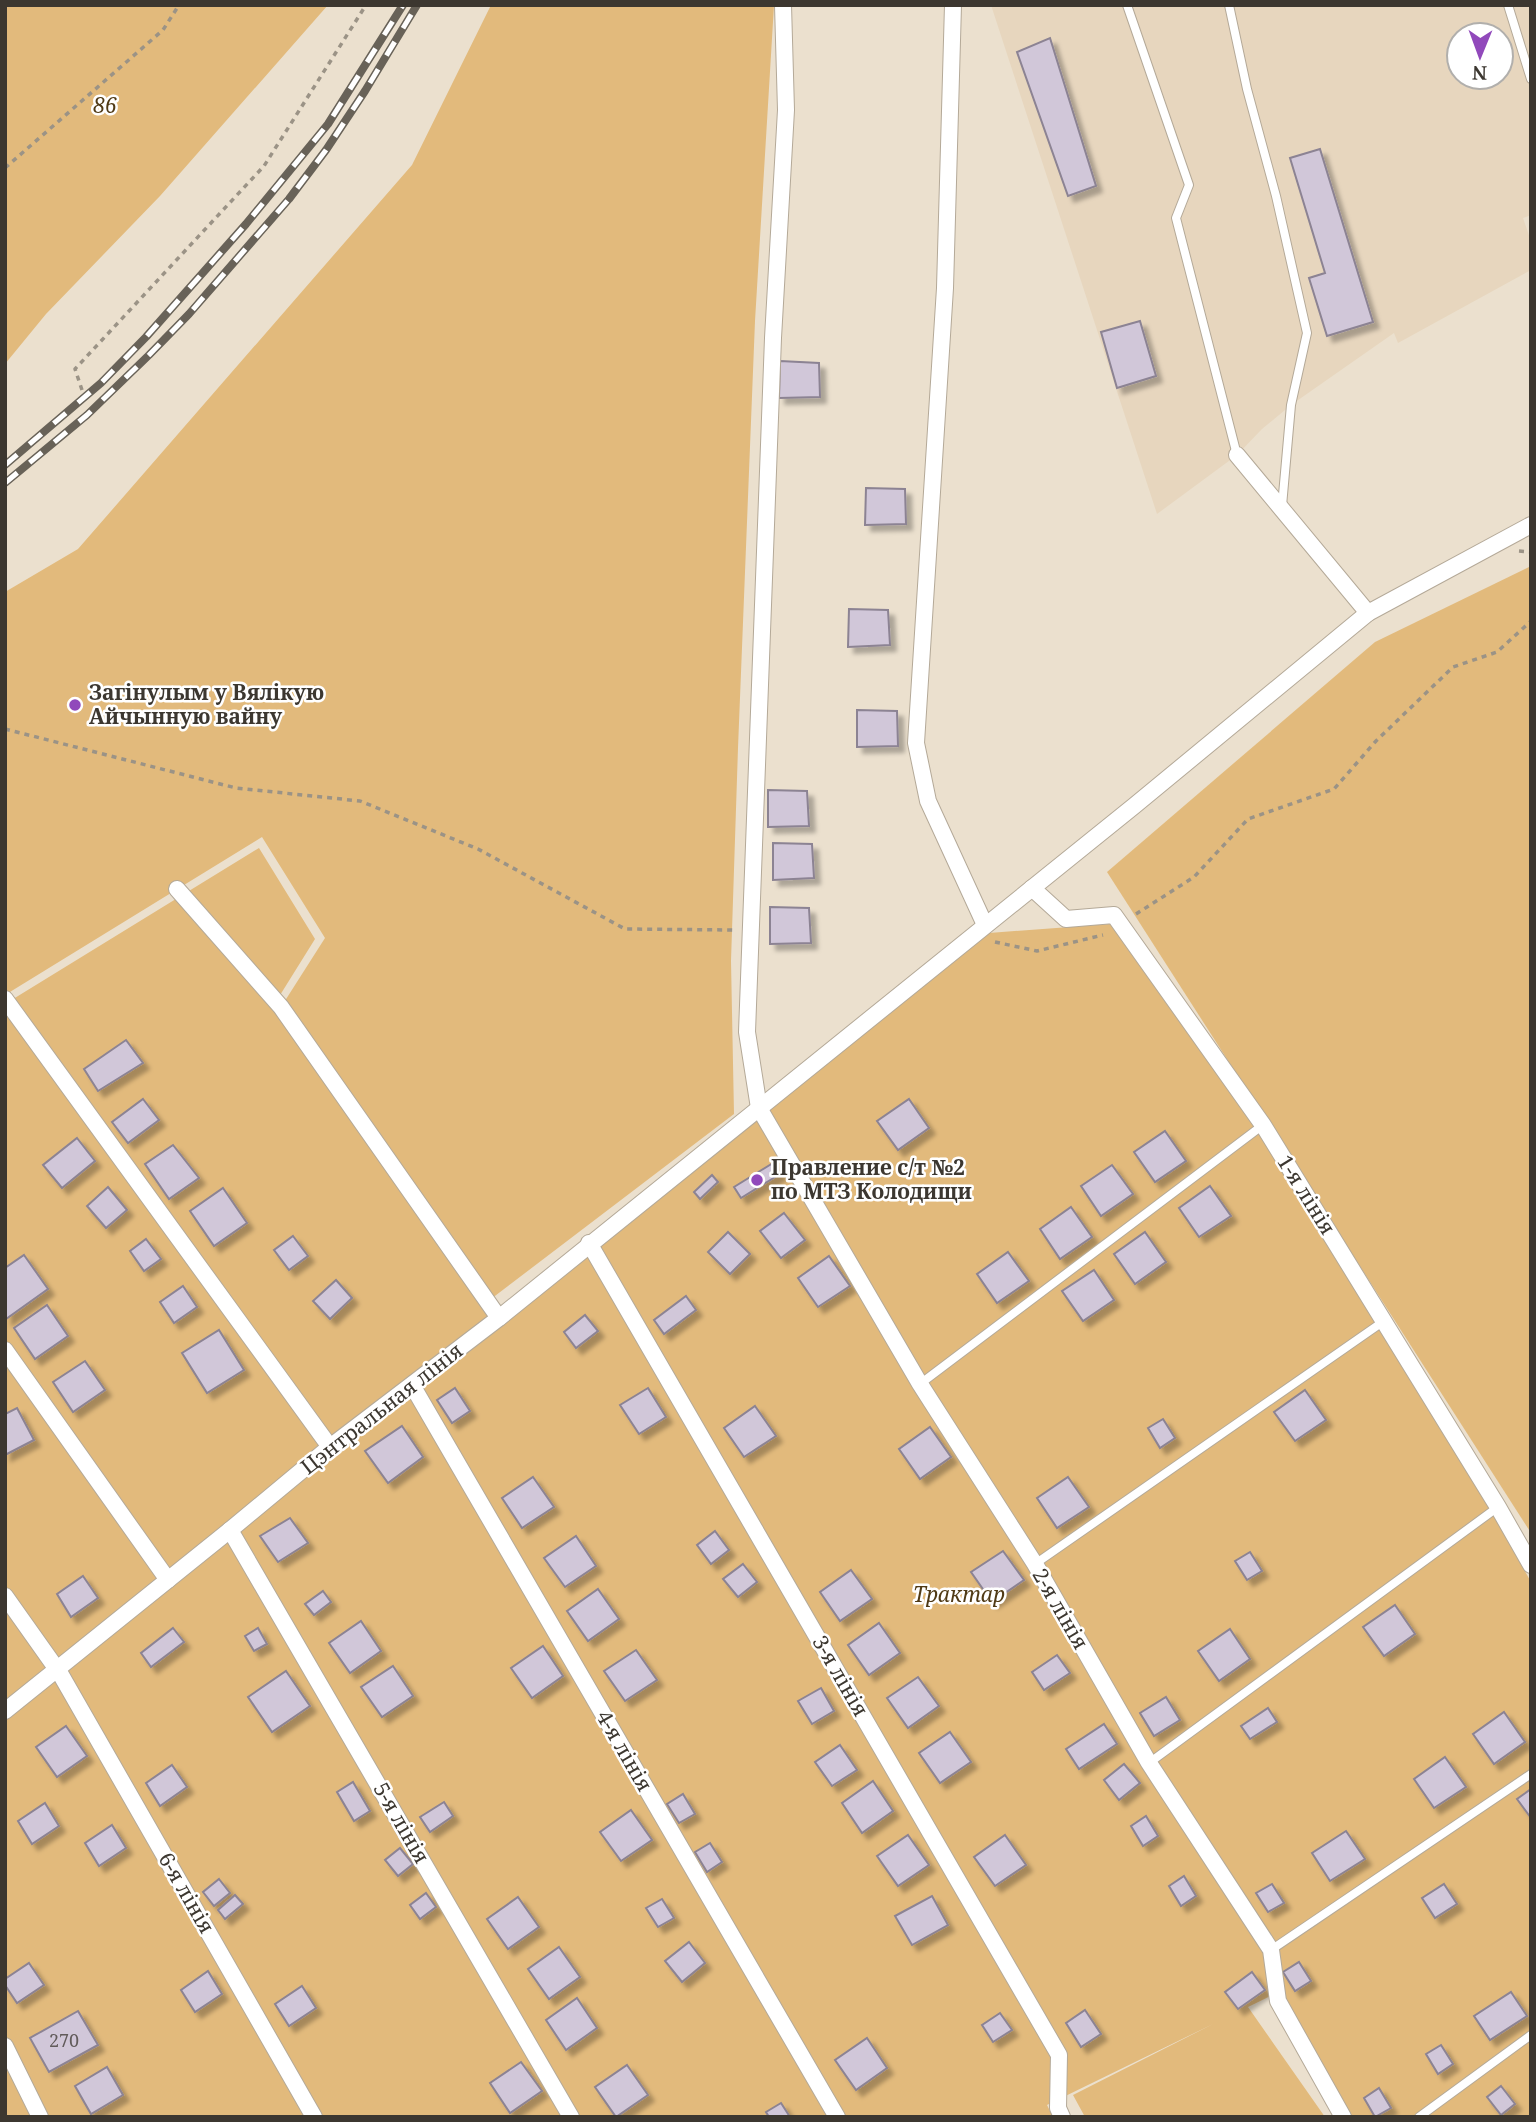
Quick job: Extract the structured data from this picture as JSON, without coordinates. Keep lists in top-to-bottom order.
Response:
{
  "streets": {
    "street": [
      "1-я лінія",
      "Цэнтральная лінія",
      "2-я лінія",
      "3-я лінія",
      "4-я лінія",
      "5-я лінія",
      "6-я лінія"
    ]
  },
  "crossings": [
    ["Цэнтральная лінія", "2-я лінія"],
    ["Цэнтральная лінія", "3-я лінія"],
    ["Цэнтральная лінія", "4-я лінія"],
    ["Цэнтральная лінія", "5-я лінія"],
    ["Цэнтральная лінія", "6-я лінія"]
  ],
  "parks": ["86", "Трактар"],
  "places": ["Загінулым у Вялікую Айчынную вайну", "Правление с/т №2 по МТЗ Колодищи"],
  "house_numbers": ["270"],
  "north": "bottom"
}
